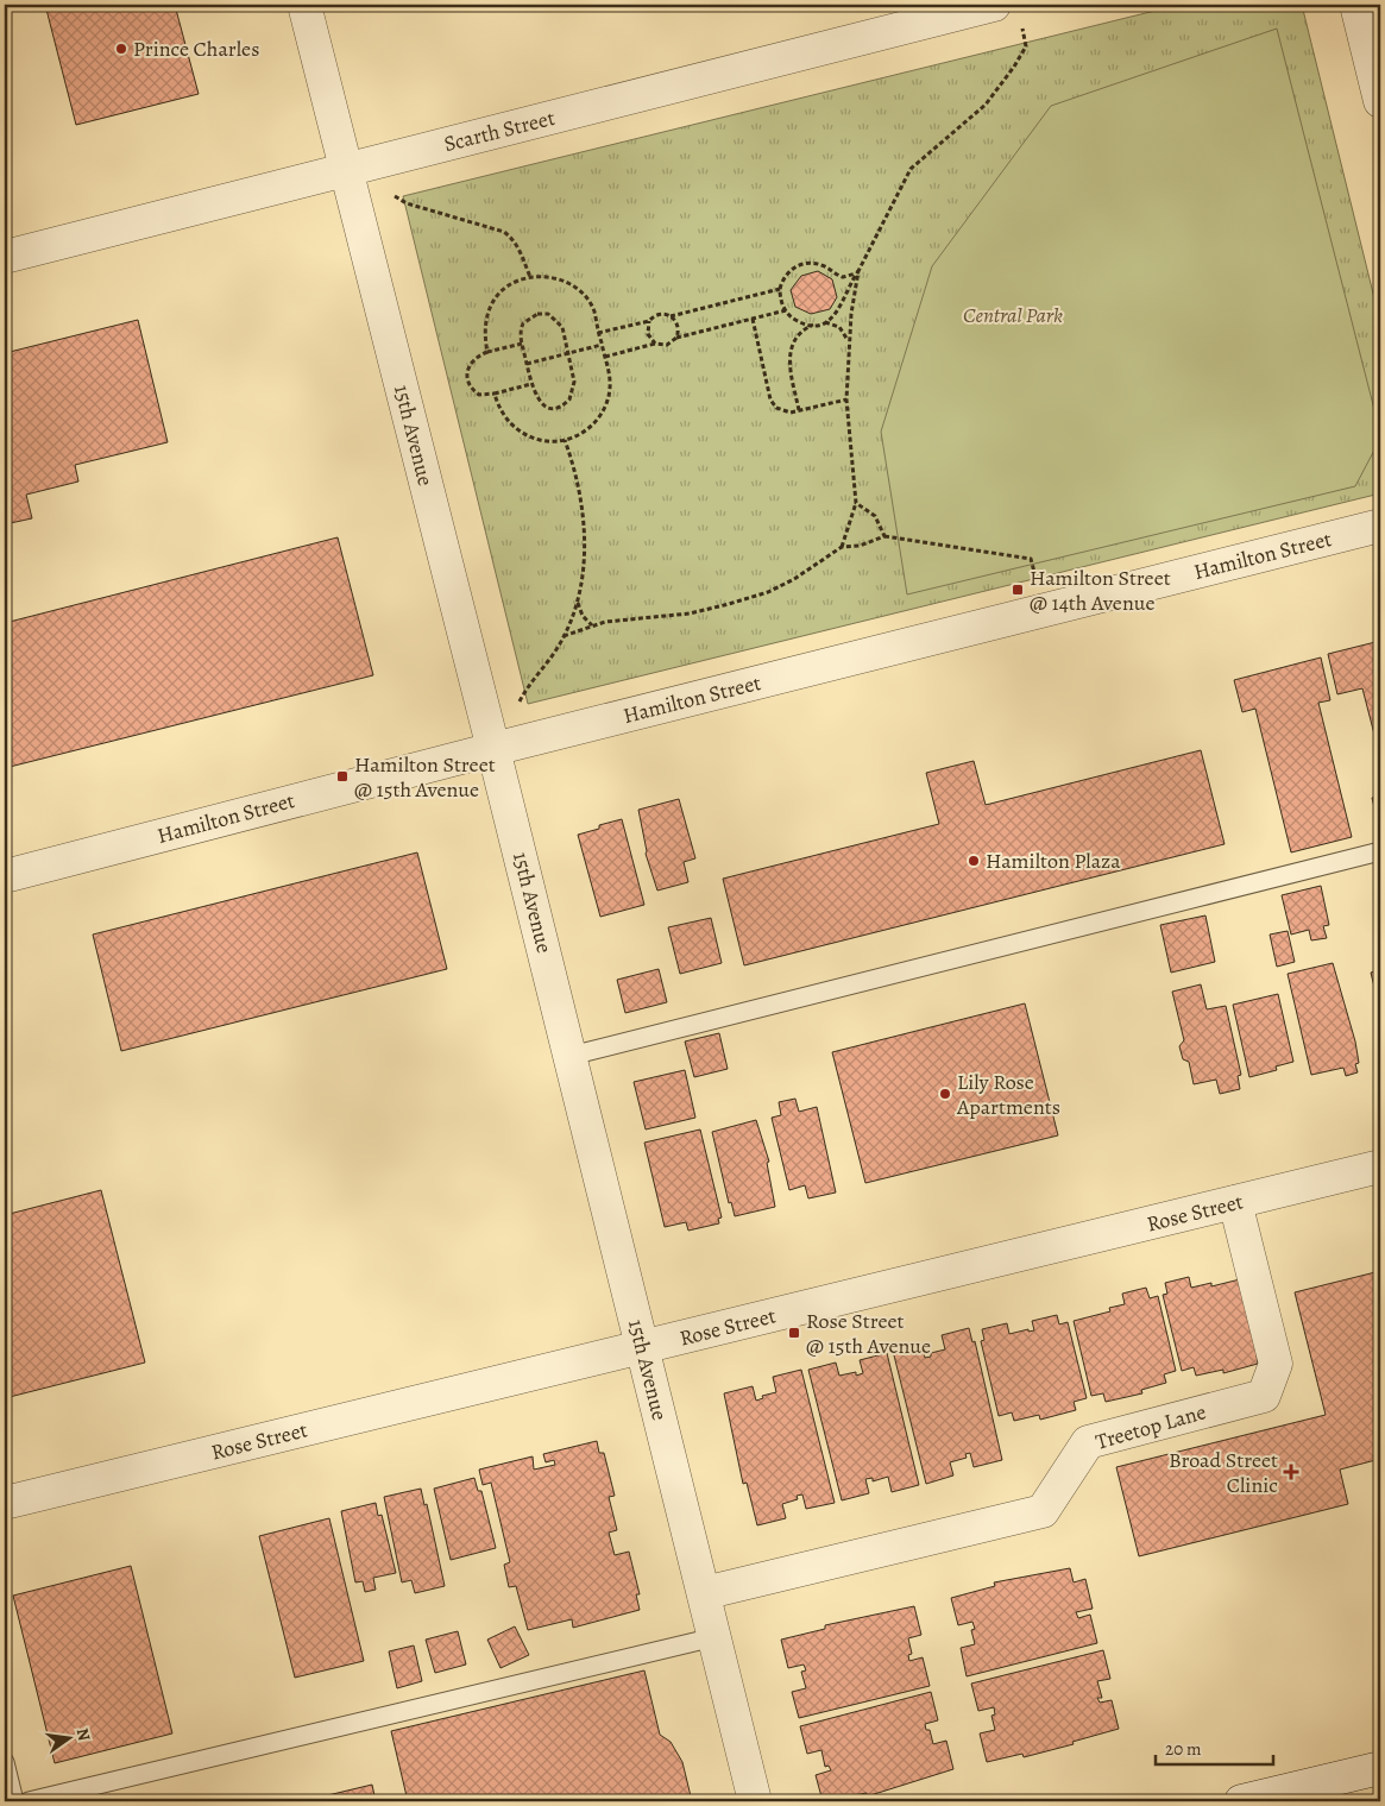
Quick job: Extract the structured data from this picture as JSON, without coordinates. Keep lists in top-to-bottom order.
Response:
{
  "streets": {
    "street": [
      "Scarth Street",
      "15th Avenue",
      "Hamilton Street",
      "Rose Street",
      "Treetop Lane"
    ]
  },
  "crossings": [
    ["Scarth Street", "15th Avenue"],
    ["15th Avenue", "Hamilton Street"],
    ["15th Avenue", "Rose Street"],
    ["15th Avenue", "Treetop Lane"],
    ["Rose Street", "Treetop Lane"]
  ],
  "parks": ["Central Park"],
  "places": {
    "other": ["Prince Charles", "Hamilton Plaza", "Lily Rose Apartments"],
    "transit": ["Hamilton Street @ 14th Avenue", "Hamilton Street @ 15th Avenue", "Rose Street @ 15th Avenue"],
    "health": ["Broad Street Clinic"]
  },
  "scale_bar": "20 m",
  "north": "right"
}
